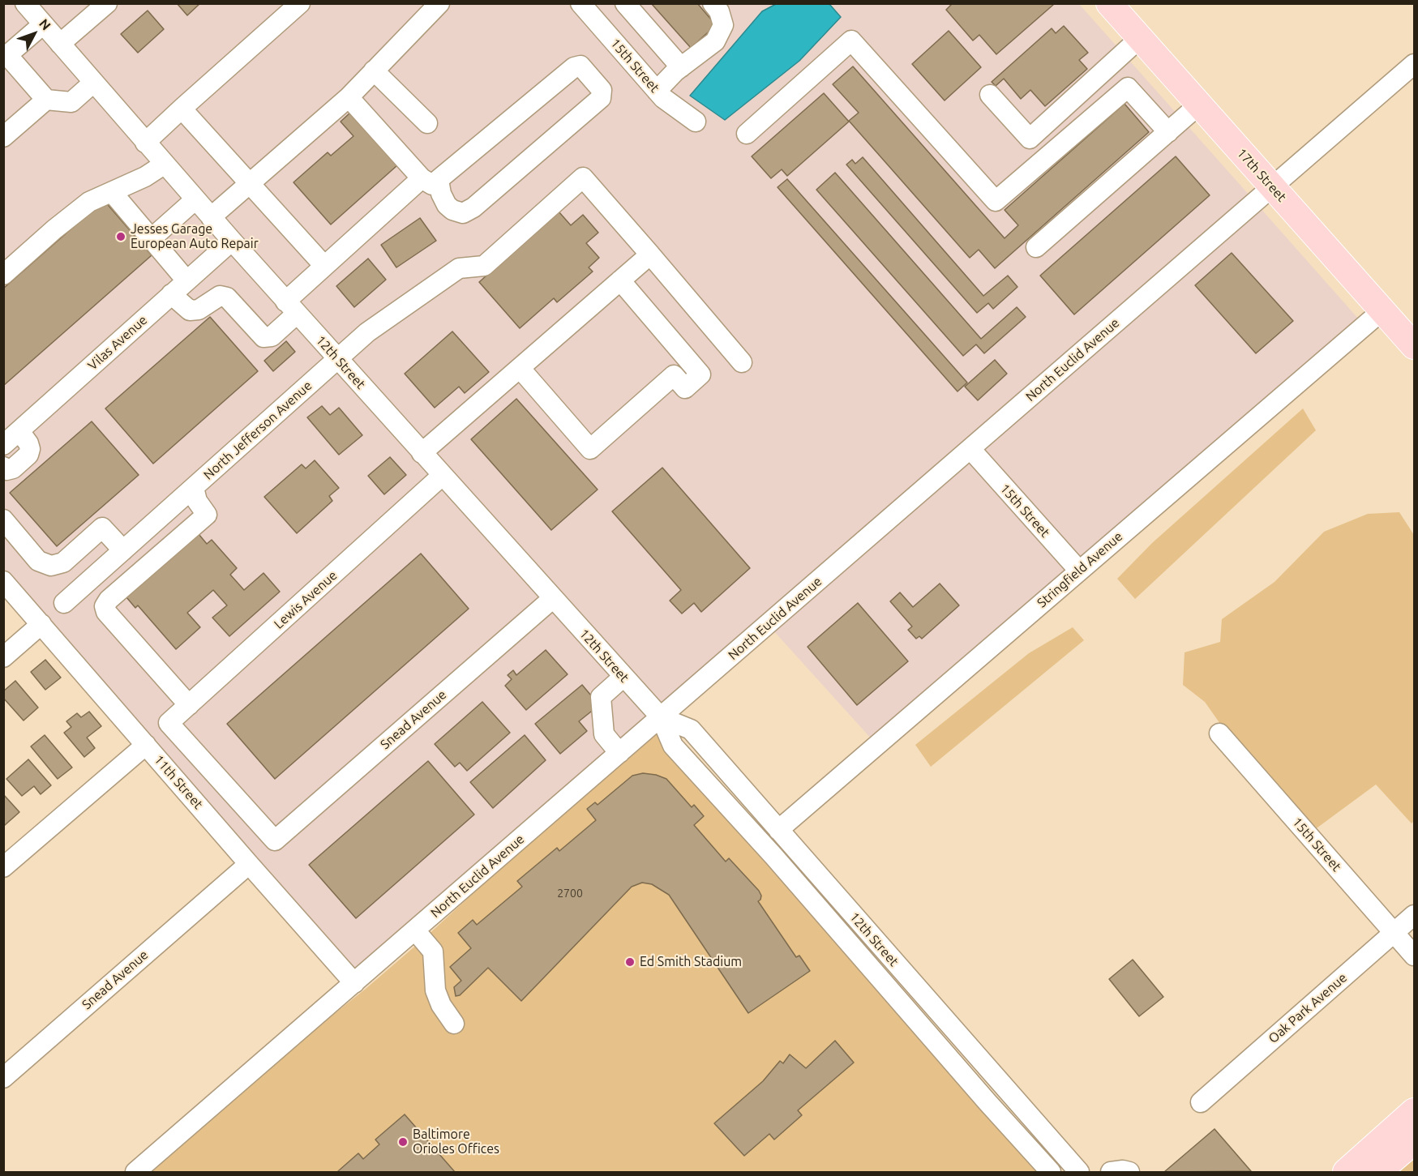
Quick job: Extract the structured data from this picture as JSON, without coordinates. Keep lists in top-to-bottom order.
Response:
{
  "streets": {
    "main road": ["17th Street"],
    "street": [
      "15th Street",
      "Vilas Avenue",
      "North Euclid Avenue",
      "12th Street",
      "North Jefferson Avenue",
      "Stringfield Avenue",
      "Lewis Avenue",
      "Snead Avenue",
      "11th Street",
      "Oak Park Avenue"
    ]
  },
  "crossings": [
    ["15th Street", "North Euclid Avenue"],
    ["15th Street", "Stringfield Avenue"],
    ["15th Street", "Oak Park Avenue"],
    ["17th Street", "North Euclid Avenue"],
    ["17th Street", "Stringfield Avenue"],
    ["Vilas Avenue", "12th Street"],
    ["North Euclid Avenue", "12th Street"],
    ["North Euclid Avenue", "11th Street"],
    ["12th Street", "North Jefferson Avenue"],
    ["12th Street", "Stringfield Avenue"],
    ["12th Street", "Lewis Avenue"],
    ["12th Street", "Snead Avenue"],
    ["Lewis Avenue", "Snead Avenue"],
    ["Snead Avenue", "11th Street"]
  ],
  "places": ["Jesses Garage European Auto Repair", "Ed Smith Stadium", "Baltimore Orioles Offices"],
  "house_numbers": ["2700"],
  "north": "top right"
}
